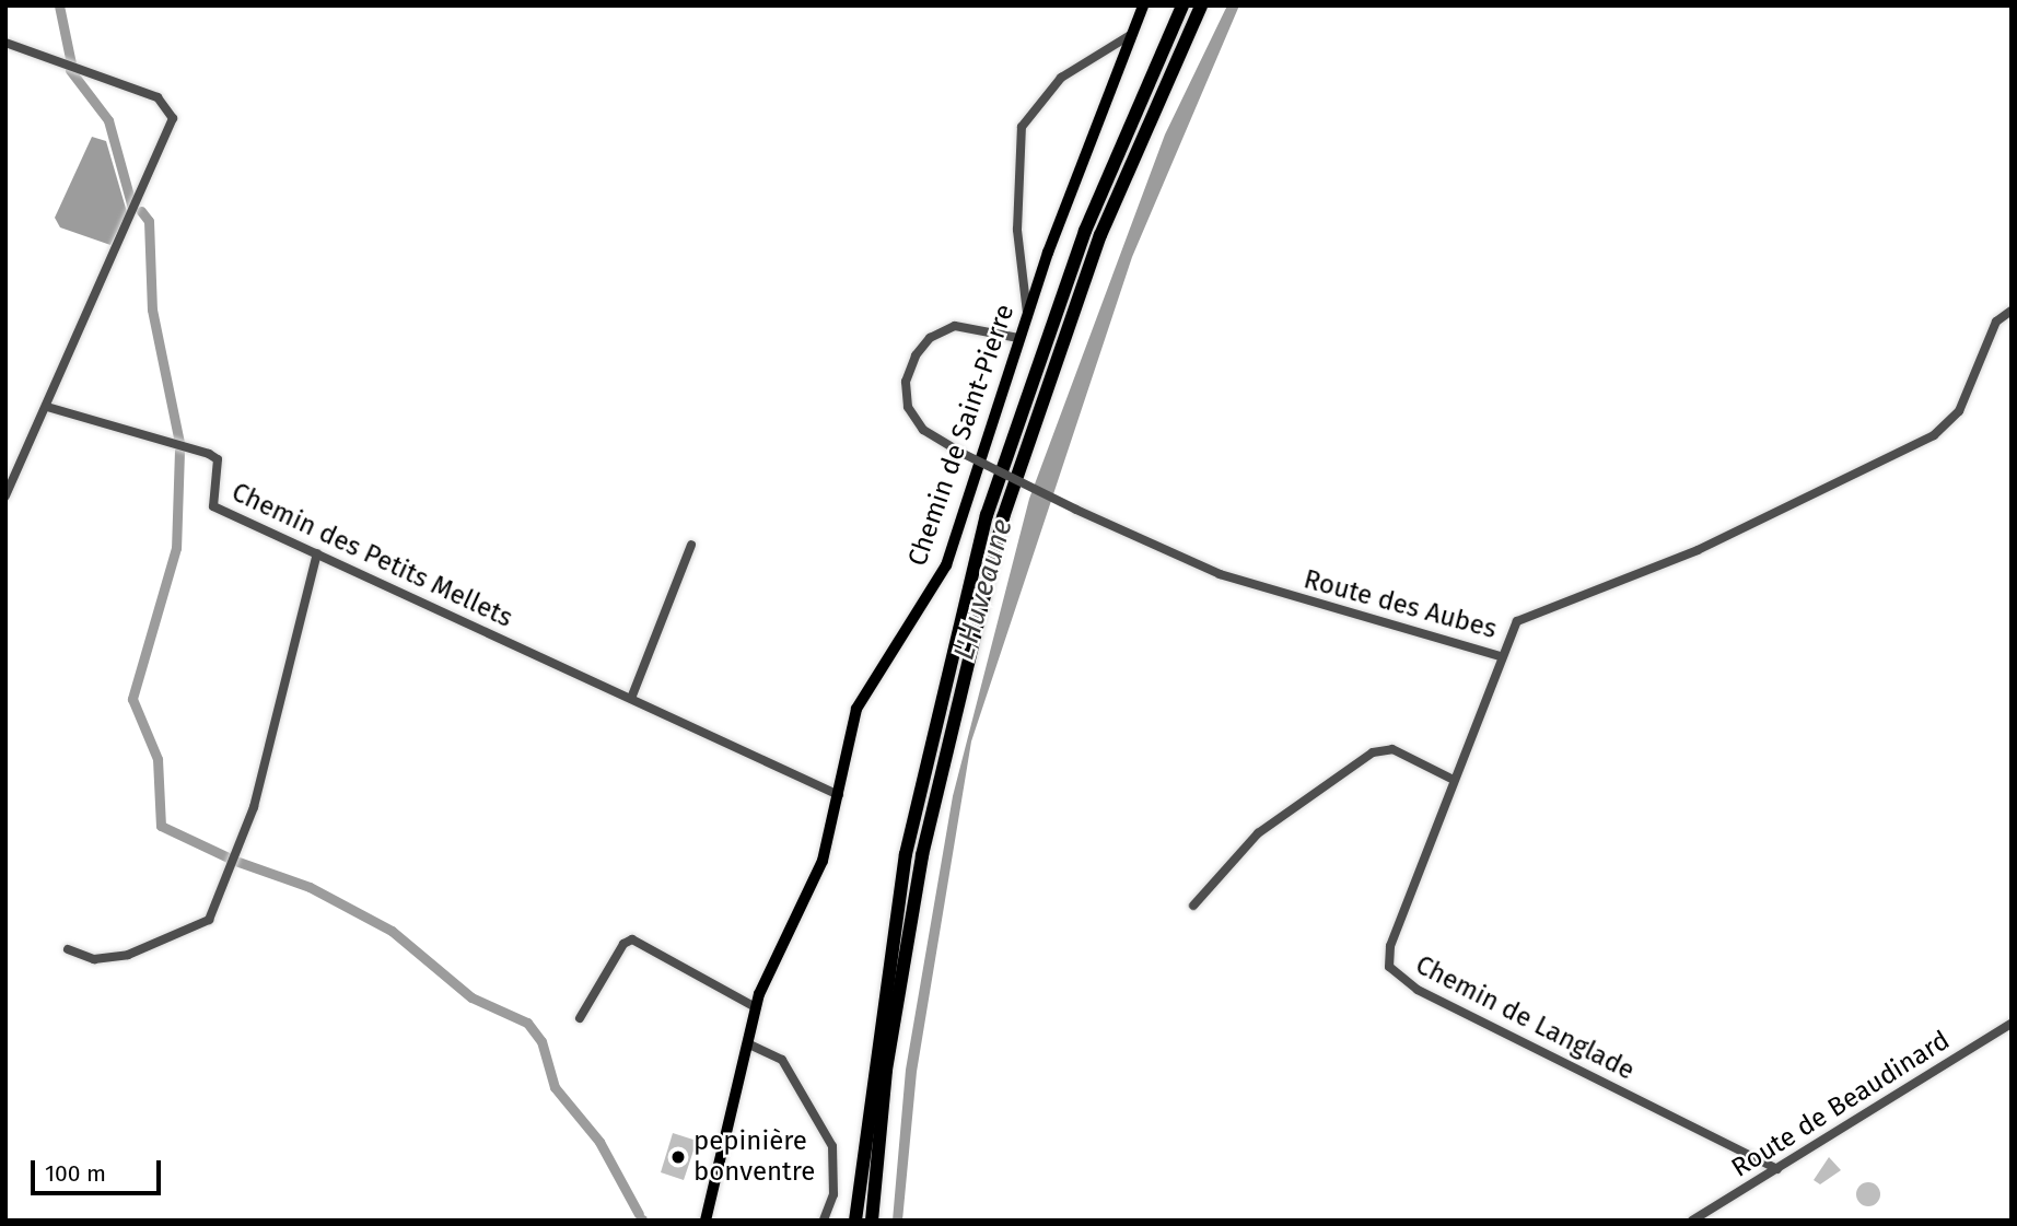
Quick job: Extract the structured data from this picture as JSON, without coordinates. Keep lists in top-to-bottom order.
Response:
{
  "streets": {
    "main road": ["Chemin de Saint-Pierre"],
    "street": [
      "Chemin des Petits Mellets",
      "Route des Aubes",
      "Chemin de Langlade",
      "Route de Beaudinard"
    ]
  },
  "crossings": [
    ["Chemin de Saint-Pierre", "Chemin des Petits Mellets"],
    ["Chemin de Saint-Pierre", "Route des Aubes"],
    ["Route des Aubes", "Chemin de Langlade"],
    ["Chemin de Langlade", "Route de Beaudinard"]
  ],
  "water": ["L'Huveaune"],
  "places": ["pepinière bonventre"],
  "scale_bar": "100 m"
}
